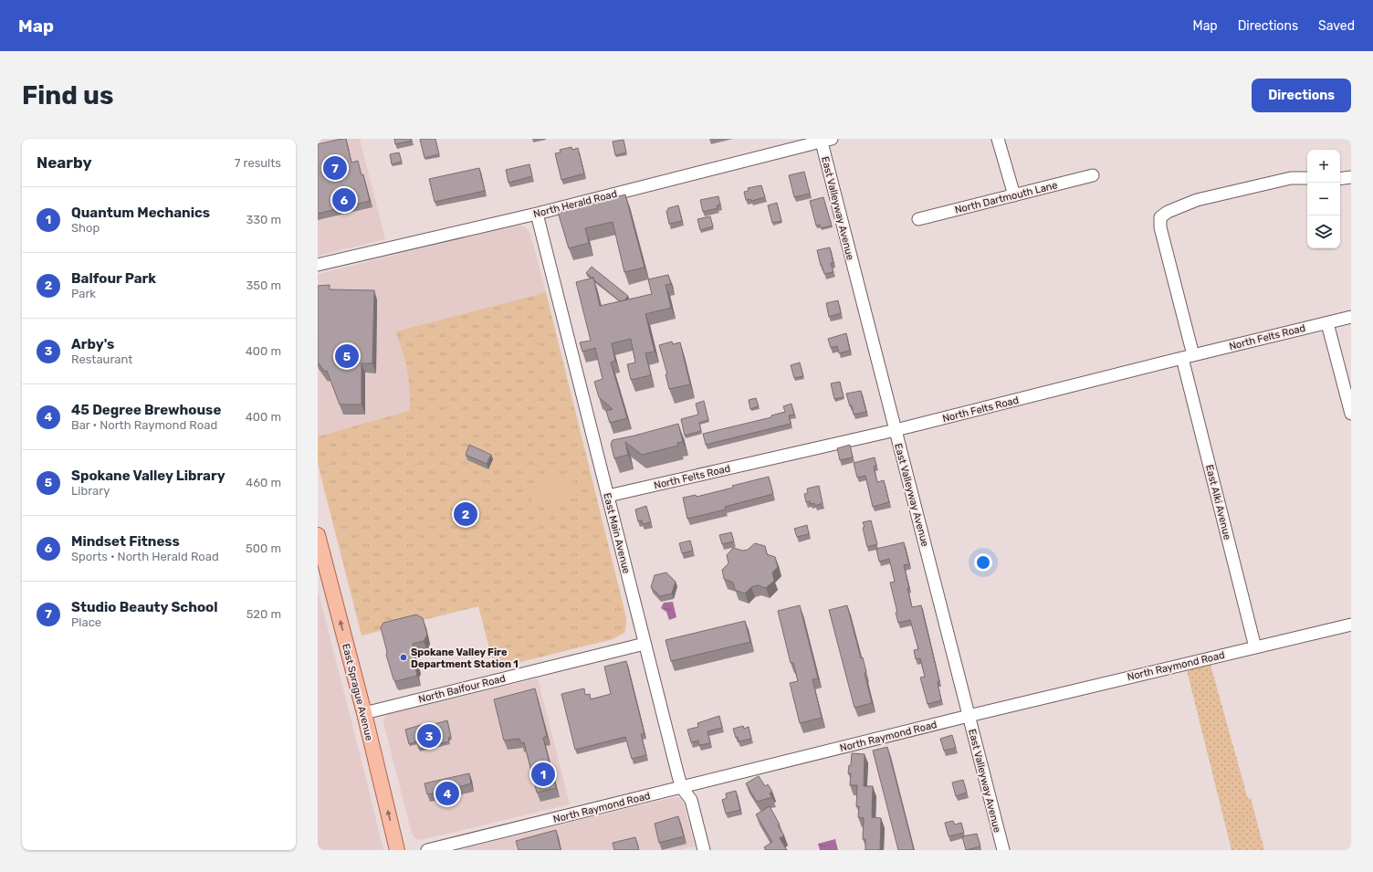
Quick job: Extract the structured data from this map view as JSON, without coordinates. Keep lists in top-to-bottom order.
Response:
{
  "streets": {
    "main road": ["East Sprague Avenue"],
    "street": [
      "North Dartmouth Lane",
      "North Herald Road",
      "East Valleyway Avenue",
      "North Felts Road",
      "East Alki Avenue",
      "East Main Avenue",
      "North Raymond Road",
      "North Balfour Road"
    ]
  },
  "crossings": [
    ["North Herald Road", "East Valleyway Avenue"],
    ["North Herald Road", "East Main Avenue"],
    ["East Valleyway Avenue", "North Felts Road"],
    ["East Valleyway Avenue", "North Raymond Road"],
    ["North Felts Road", "East Alki Avenue"],
    ["North Felts Road", "East Main Avenue"],
    ["East Alki Avenue", "North Raymond Road"],
    ["East Main Avenue", "North Raymond Road"],
    ["East Main Avenue", "North Balfour Road"],
    ["North Balfour Road", "East Sprague Avenue"]
  ],
  "one_way": ["East Sprague Avenue"],
  "places": ["Spokane Valley Fire Department Station 1"],
  "page": {
    "header": "Map",
    "nav": ["Map", "Directions", "Saved"],
    "buttons": "Directions",
    "title": "Find us",
    "heading": ["Nearby", "7 results"],
    "map_buttons": ["+", "−"],
    "pins": [
      "7",
      "6",
      "5",
      "2",
      "3",
      "1",
      "4"
    ],
    "list": [
      {
        "mark": "1",
        "name": "Quantum Mechanics",
        "note": "Shop",
        "value": "330 m"
      },
      {
        "mark": "2",
        "name": "Balfour Park",
        "note": "Park",
        "value": "350 m"
      },
      {
        "mark": "3",
        "name": "Arby's",
        "note": "Restaurant",
        "value": "400 m"
      },
      {
        "mark": "4",
        "name": "45 Degree Brewhouse",
        "note": "Bar · North Raymond Road",
        "value": "400 m"
      },
      {
        "mark": "5",
        "name": "Spokane Valley Library",
        "note": "Library",
        "value": "460 m"
      },
      {
        "mark": "6",
        "name": "Mindset Fitness",
        "note": "Sports · North Herald Road",
        "value": "500 m"
      },
      {
        "mark": "7",
        "name": "Studio Beauty School",
        "note": "Place",
        "value": "520 m"
      }
    ]
  }
}
